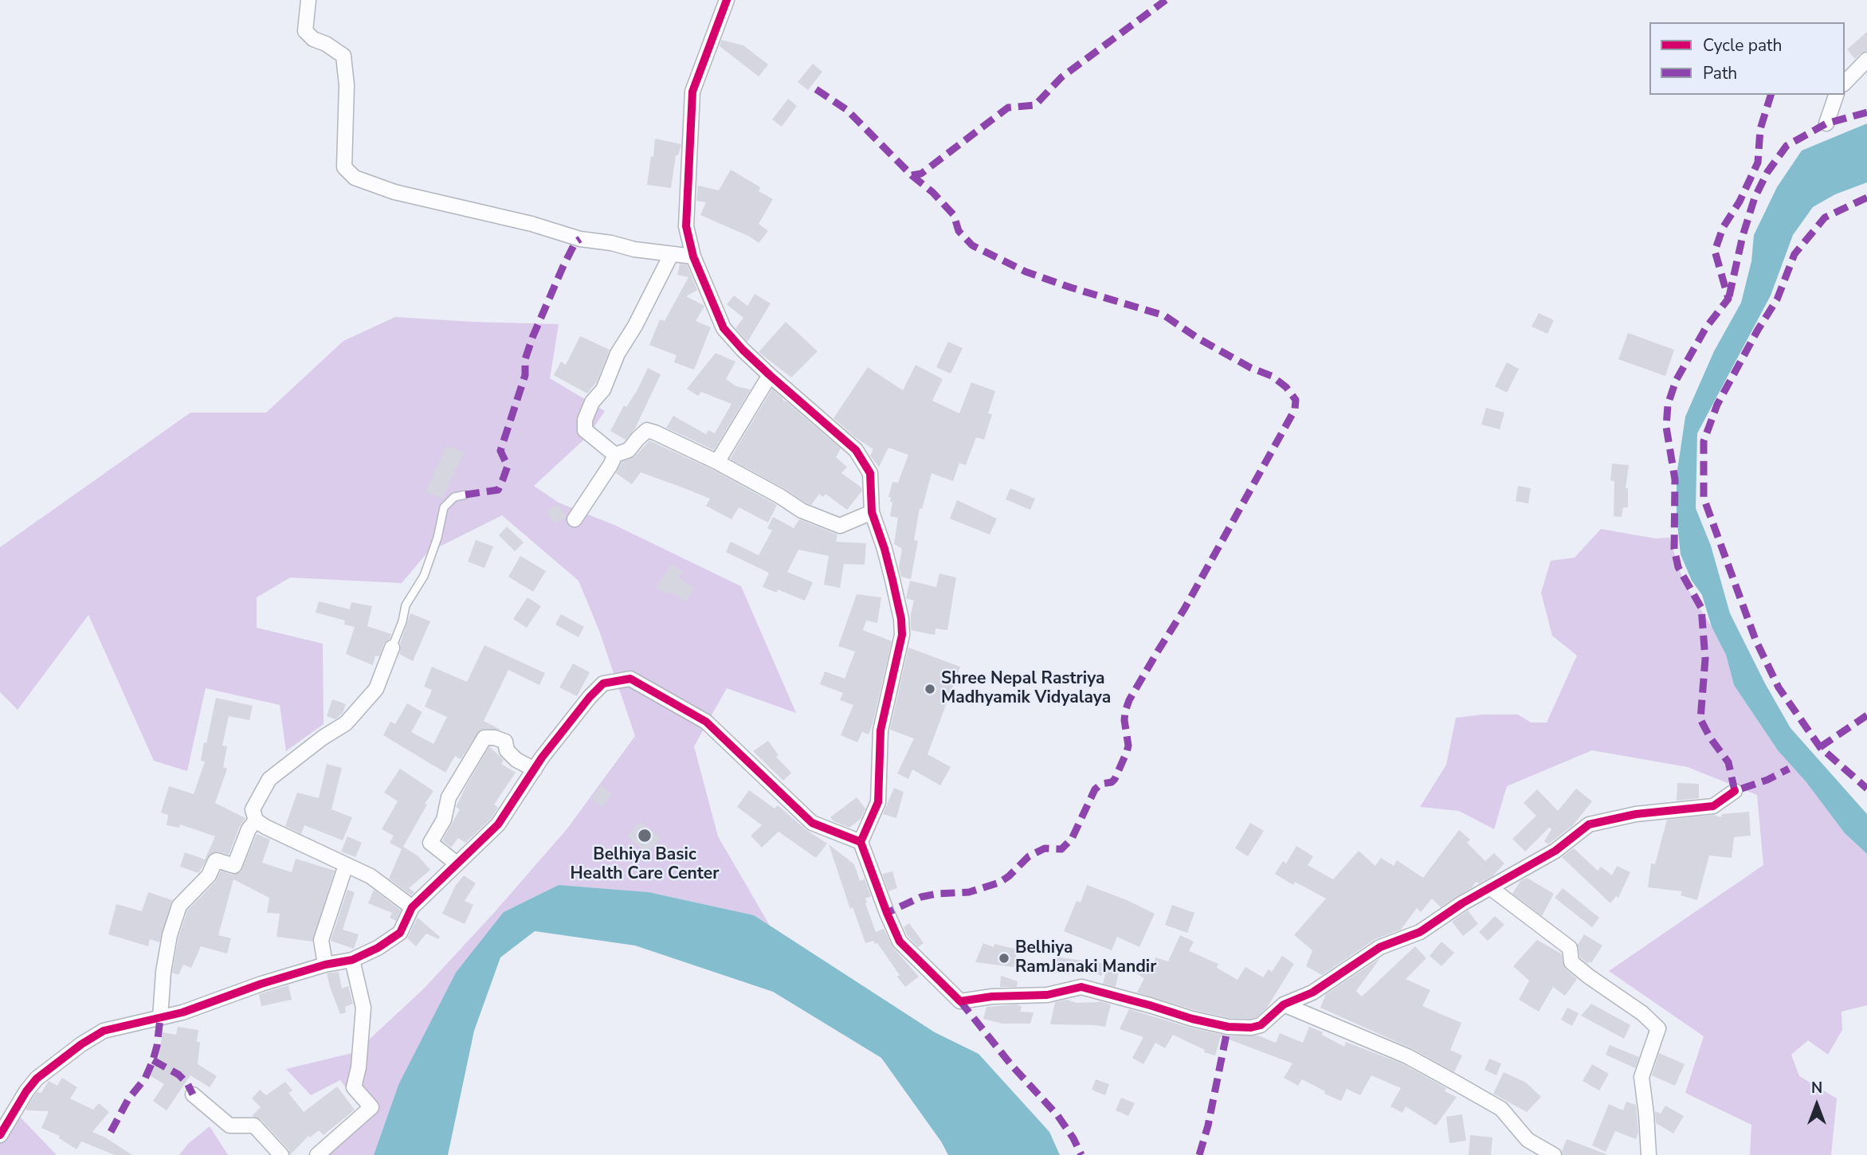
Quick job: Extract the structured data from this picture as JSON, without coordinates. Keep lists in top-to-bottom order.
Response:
{
  "places": ["Shree Nepal Rastriya Madhyamik Vidyalaya", "Belhiya Basic Health Care Center", "Belhiya RamJanaki Mandir"],
  "legend": ["Cycle path", "Path"],
  "north": "top"
}
